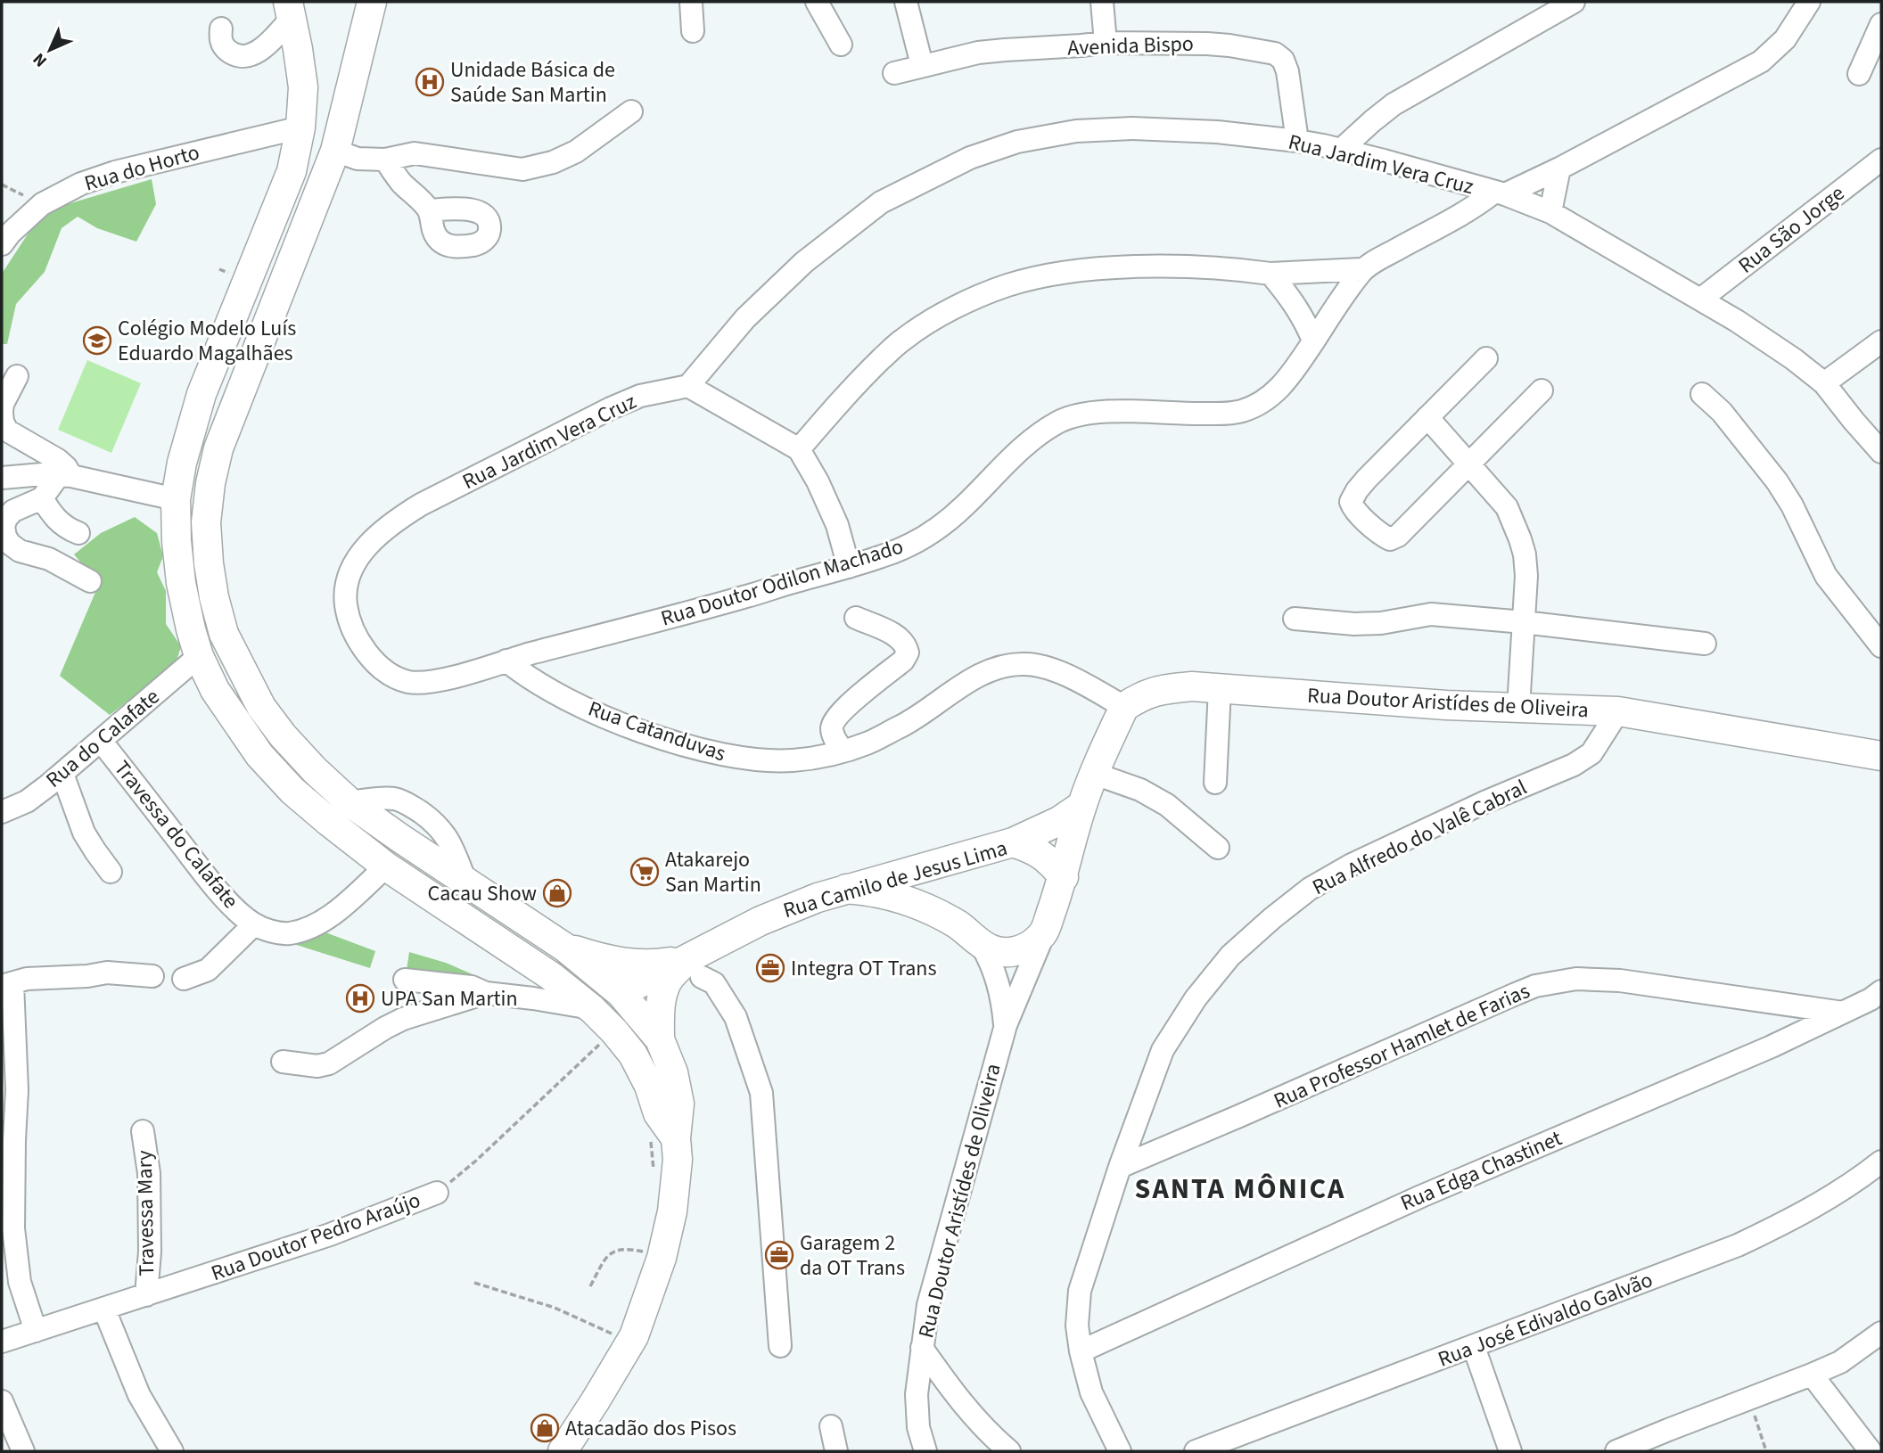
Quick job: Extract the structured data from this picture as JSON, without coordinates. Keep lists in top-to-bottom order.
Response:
{
  "streets": {
    "main road": ["Rua Doutor Aristídes de Oliveira", "Rua Camilo de Jesus Lima"],
    "street": [
      "Avenida Bispo",
      "Rua Jardim Vera Cruz",
      "Rua do Horto",
      "Rua São Jorge",
      "Rua Doutor Odilon Machado",
      "Rua Catanduvas",
      "Rua do Calafate",
      "Travessa do Calafate",
      "Rua Alfredo do Valê Cabral",
      "Rua Professor Hamlet de Farias",
      "Rua Edga Chastinet",
      "Travessa Mary",
      "Rua Doutor Pedro Araújo",
      "Rua José Edivaldo Galvão"
    ]
  },
  "crossings": [
    ["Avenida Bispo", "Rua Jardim Vera Cruz"],
    ["Rua Jardim Vera Cruz", "Rua São Jorge"],
    ["Rua Jardim Vera Cruz", "Rua Doutor Odilon Machado"],
    ["Rua Doutor Odilon Machado", "Rua Catanduvas"],
    ["Rua Doutor Aristídes de Oliveira", "Rua Catanduvas"],
    ["Rua Doutor Aristídes de Oliveira", "Rua Alfredo do Valê Cabral"],
    ["Rua Doutor Aristídes de Oliveira", "Rua Camilo de Jesus Lima"],
    ["Rua do Calafate", "Travessa do Calafate"],
    ["Rua Alfredo do Valê Cabral", "Rua Professor Hamlet de Farias"],
    ["Rua Alfredo do Valê Cabral", "Rua Edga Chastinet"],
    ["Rua Professor Hamlet de Farias", "Rua Edga Chastinet"],
    ["Travessa Mary", "Rua Doutor Pedro Araújo"]
  ],
  "districts": ["SANTA MÔNICA"],
  "places": {
    "hospital": ["Unidade Básica de Saúde San Martin", "UPA San Martin"],
    "school or university": ["Colégio Modelo Luís Eduardo Magalhães"],
    "supermarket": ["Atakarejo San Martin"],
    "shop": ["Cacau Show", "Atacadão dos Pisos"],
    "office": ["Integra OT Trans", "Garagem 2 da OT Trans"]
  },
  "north": "bottom left"
}
